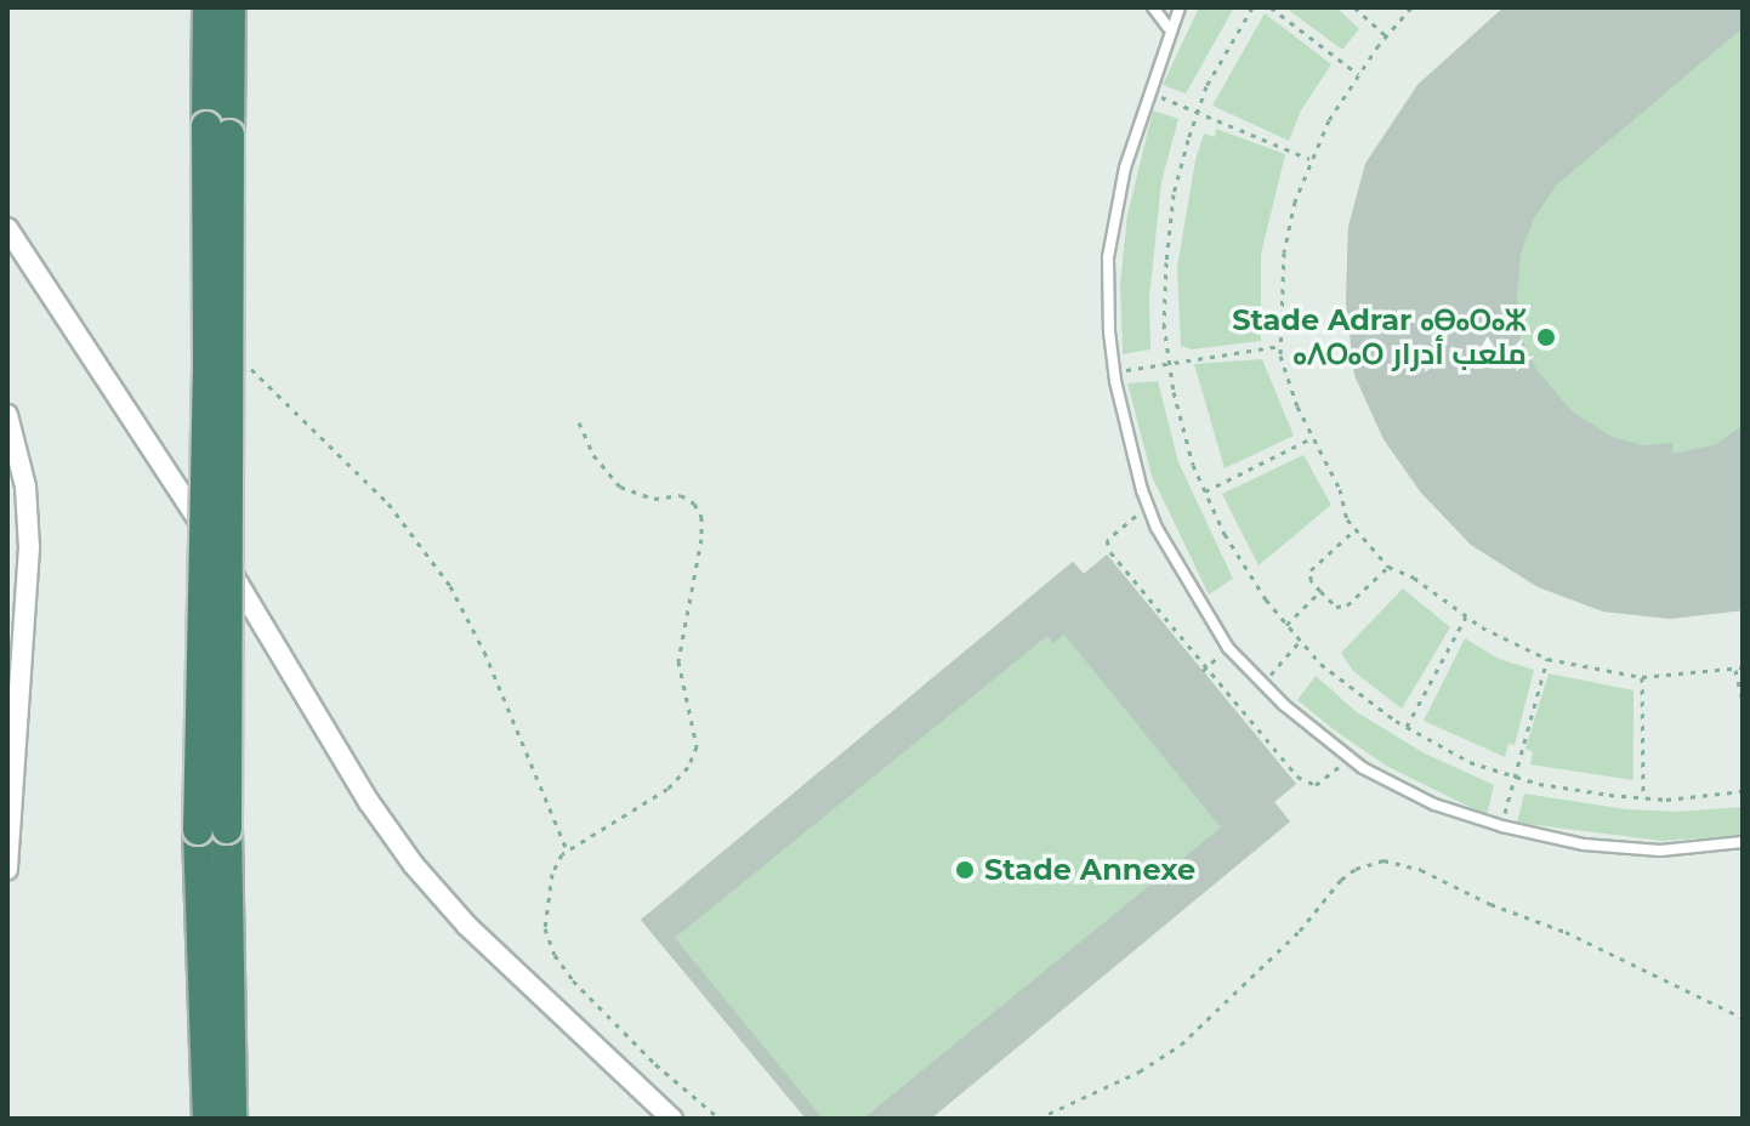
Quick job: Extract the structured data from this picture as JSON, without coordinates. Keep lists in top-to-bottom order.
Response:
{
  "places": ["Stade Adrar ⴰⴱⴰⵔⴰⵣ ⴰⴷⵔⴰⵔ ملعب أدرار", "Stade Annexe"]
}
